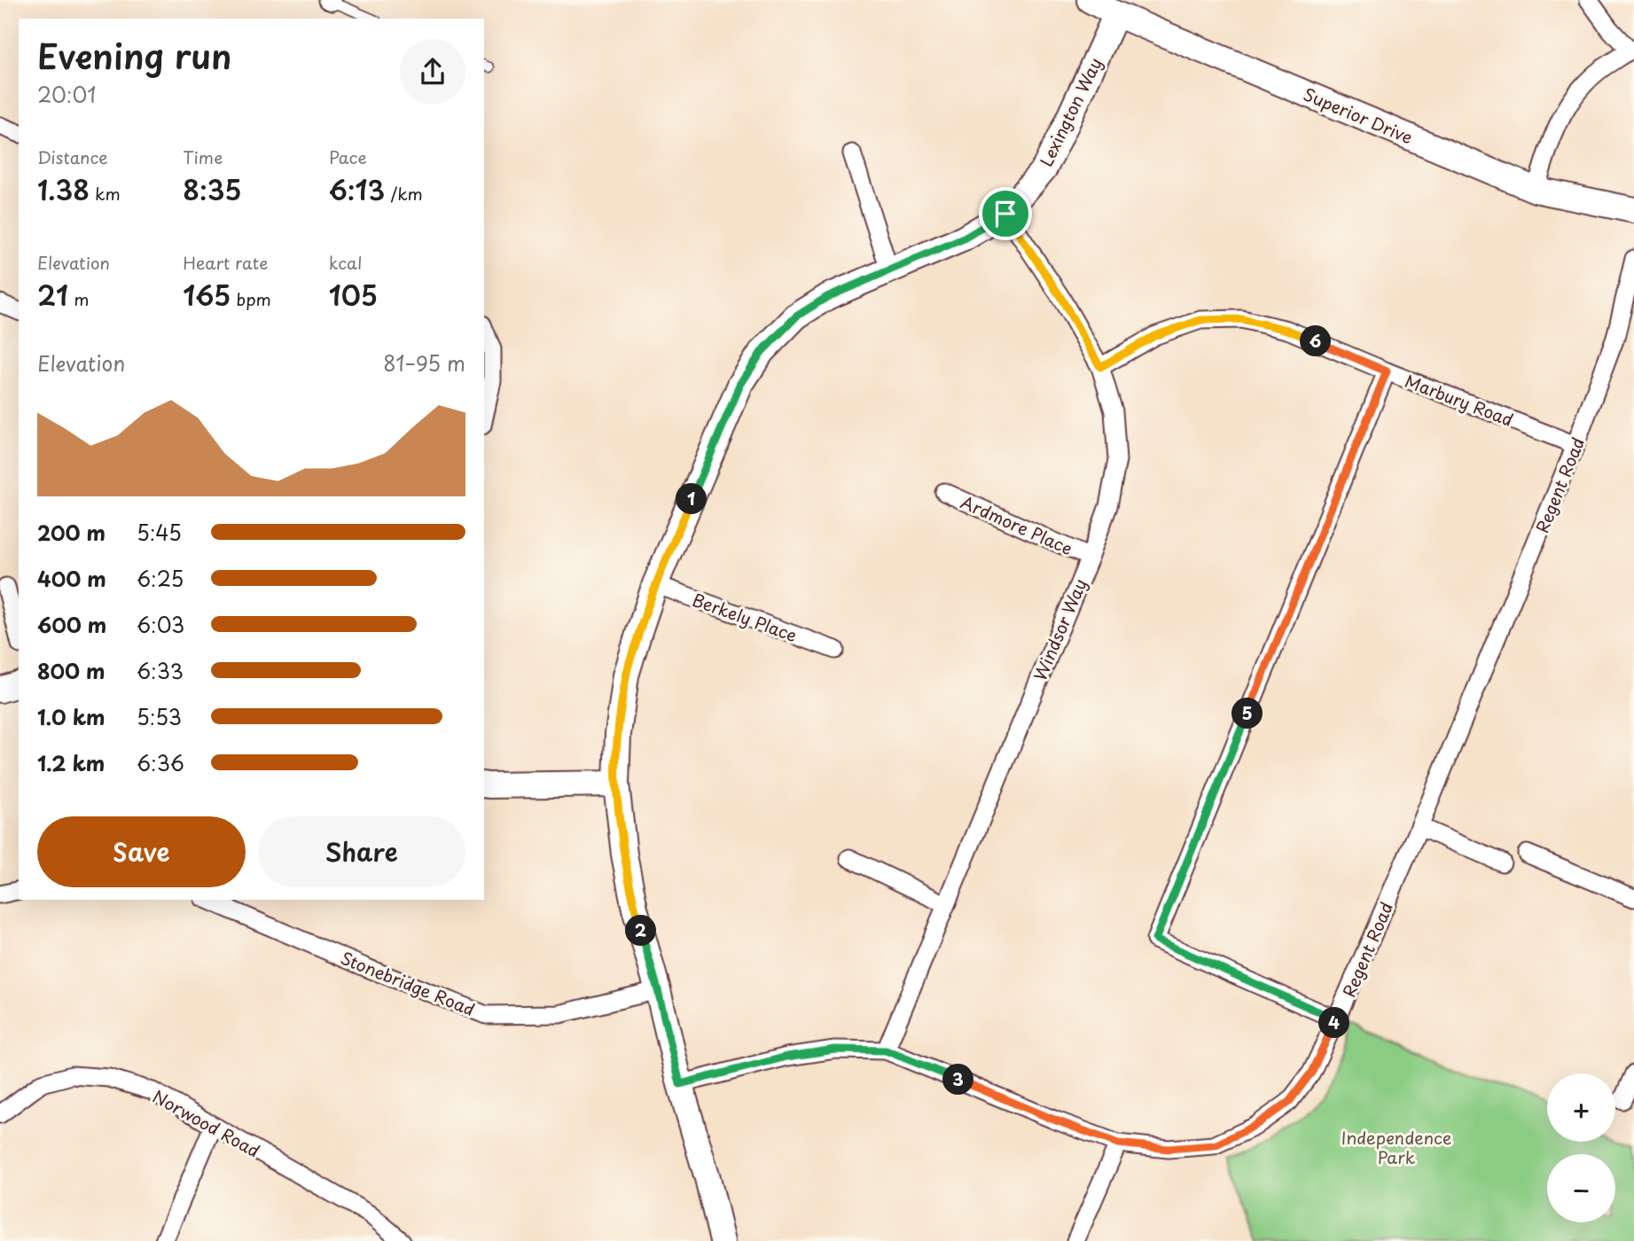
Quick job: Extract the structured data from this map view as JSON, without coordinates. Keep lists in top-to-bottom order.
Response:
{
  "streets": {
    "street": [
      "Lexington Way",
      "Superior Drive",
      "Marbury Road",
      "Regent Road",
      "Ardmore Place",
      "Berkely Place",
      "Windsor Way",
      "Stonebridge Road",
      "Norwood Road"
    ]
  },
  "crossings": [
    ["Lexington Way", "Superior Drive"],
    ["Lexington Way", "Regent Road"],
    ["Lexington Way", "Berkely Place"],
    ["Lexington Way", "Windsor Way"],
    ["Lexington Way", "Stonebridge Road"],
    ["Marbury Road", "Regent Road"],
    ["Marbury Road", "Windsor Way"],
    ["Regent Road", "Windsor Way"],
    ["Ardmore Place", "Windsor Way"]
  ],
  "parks": ["Independence Park"],
  "page": {
    "heading": ["Evening run", "20:01"],
    "stats": [
      ["Distance", "1.38 km"],
      ["Time", "8:35"],
      ["Pace", "6:13 /km"],
      ["Elevation", "21 m"],
      ["Heart rate", "165 bpm"],
      ["kcal", "105"]
    ],
    "pins": [
      "6",
      "1",
      "5",
      "2",
      "4",
      "3"
    ],
    "chart": ["Elevation", "81–95 m"],
    "list": [
      {
        "name": "200 m",
        "note": "5:45"
      },
      {
        "name": "400 m",
        "note": "6:25"
      },
      {
        "name": "600 m",
        "note": "6:03"
      },
      {
        "name": "800 m",
        "note": "6:33"
      },
      {
        "name": "1.0 km",
        "note": "5:53"
      },
      {
        "name": "1.2 km",
        "note": "6:36"
      }
    ],
    "buttons": ["Save", "Share"],
    "map_buttons": ["+", "−"]
  }
}
